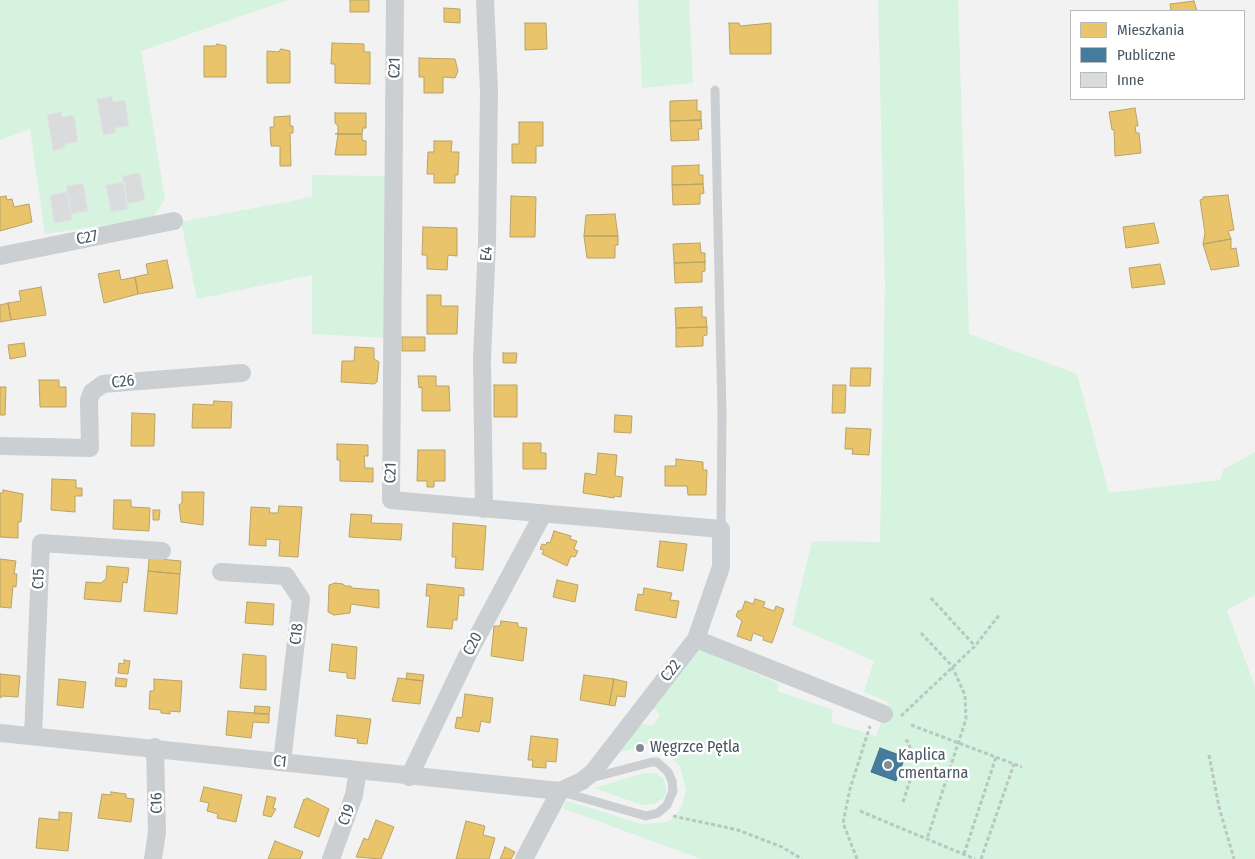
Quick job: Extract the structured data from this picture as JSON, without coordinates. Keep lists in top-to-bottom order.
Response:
{
  "streets": {
    "street": [
      "C21",
      "C27",
      "E4",
      "C26",
      "C15",
      "C18",
      "C20",
      "C22",
      "C1",
      "C16",
      "C19"
    ]
  },
  "crossings": [
    ["C21", "E4"],
    ["C21", "C20"],
    ["C15", "C1"],
    ["C18", "C1"],
    ["C20", "C1"],
    ["C22", "C1"],
    ["C1", "C16"],
    ["C1", "C19"]
  ],
  "places": ["Węgrzce Pętla", "Kaplica cmentarna"],
  "legend": ["Mieszkania", "Publiczne", "Inne"]
}
